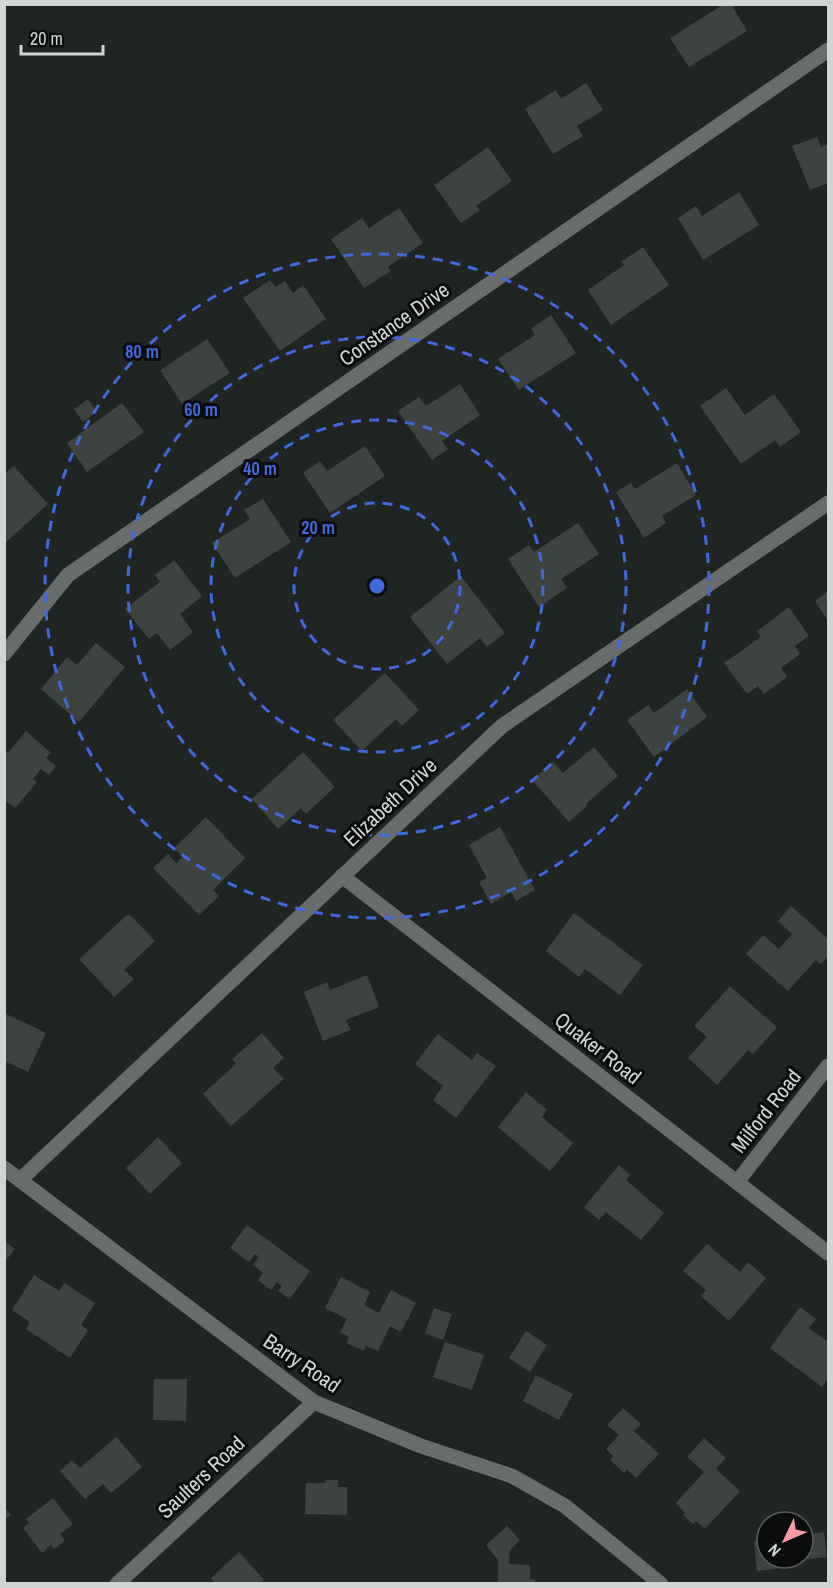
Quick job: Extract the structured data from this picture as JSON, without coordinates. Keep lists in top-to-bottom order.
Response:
{
  "streets": {
    "street": [
      "Constance Drive",
      "Elizabeth Drive",
      "Quaker Road",
      "Milford Road",
      "Barry Road",
      "Saulters Road"
    ]
  },
  "crossings": [
    ["Elizabeth Drive", "Quaker Road"],
    ["Elizabeth Drive", "Barry Road"],
    ["Quaker Road", "Milford Road"],
    ["Barry Road", "Saulters Road"]
  ],
  "scale_bar": "20 m",
  "north": "bottom left",
  "rings": [
    "80 m",
    "60 m",
    "40 m",
    "20 m"
  ]
}
